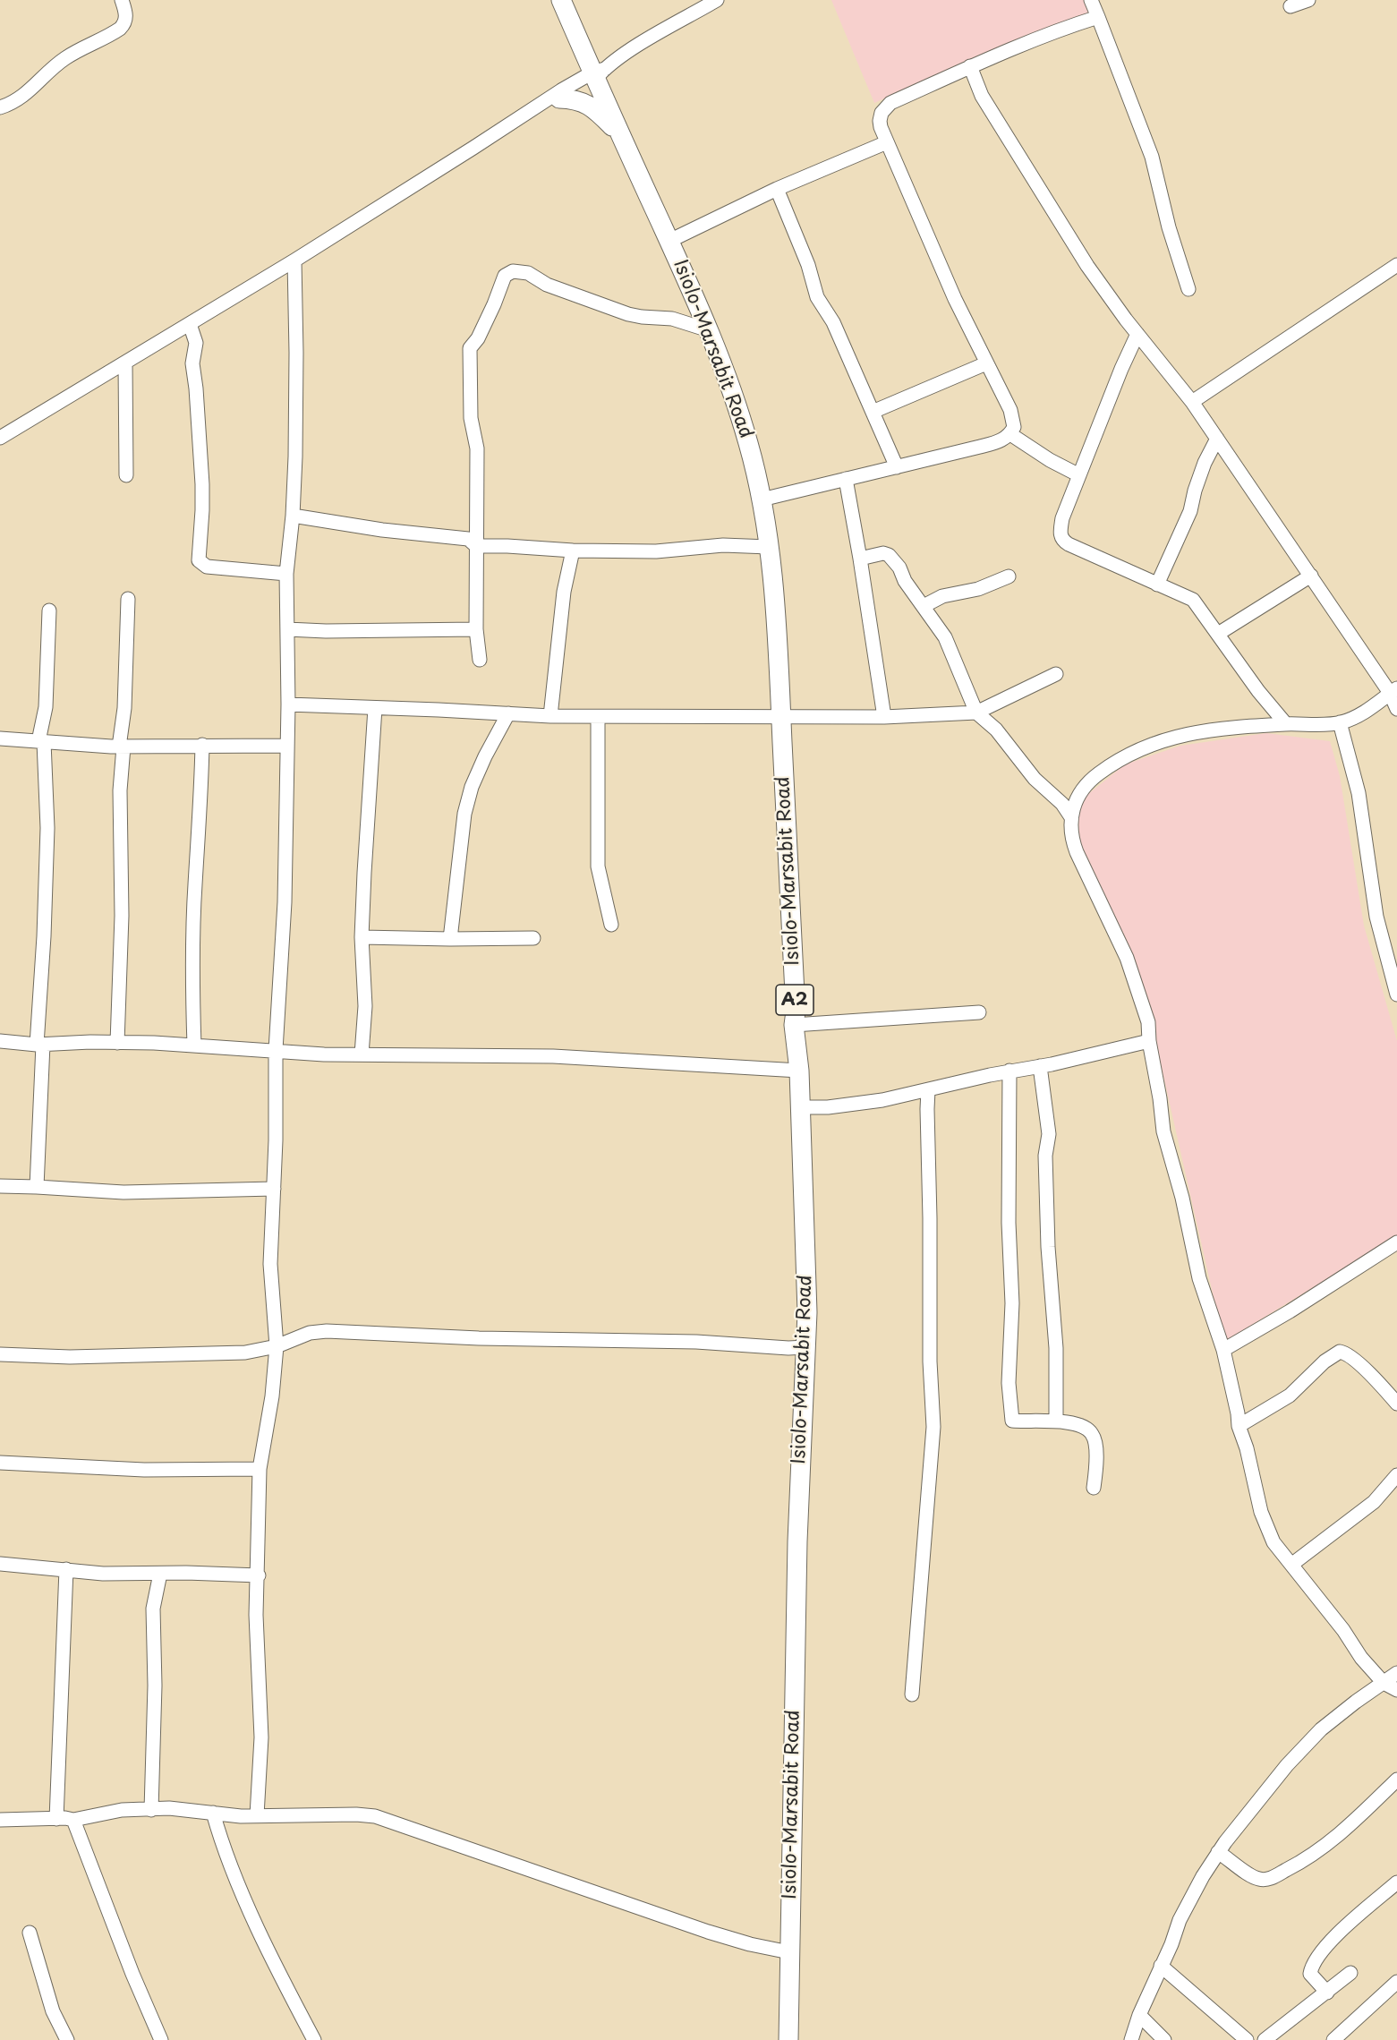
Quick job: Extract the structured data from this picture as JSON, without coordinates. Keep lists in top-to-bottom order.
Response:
{
  "streets": {
    "highway": ["Isiolo-Marsabit Road", "A2"]
  }
}
